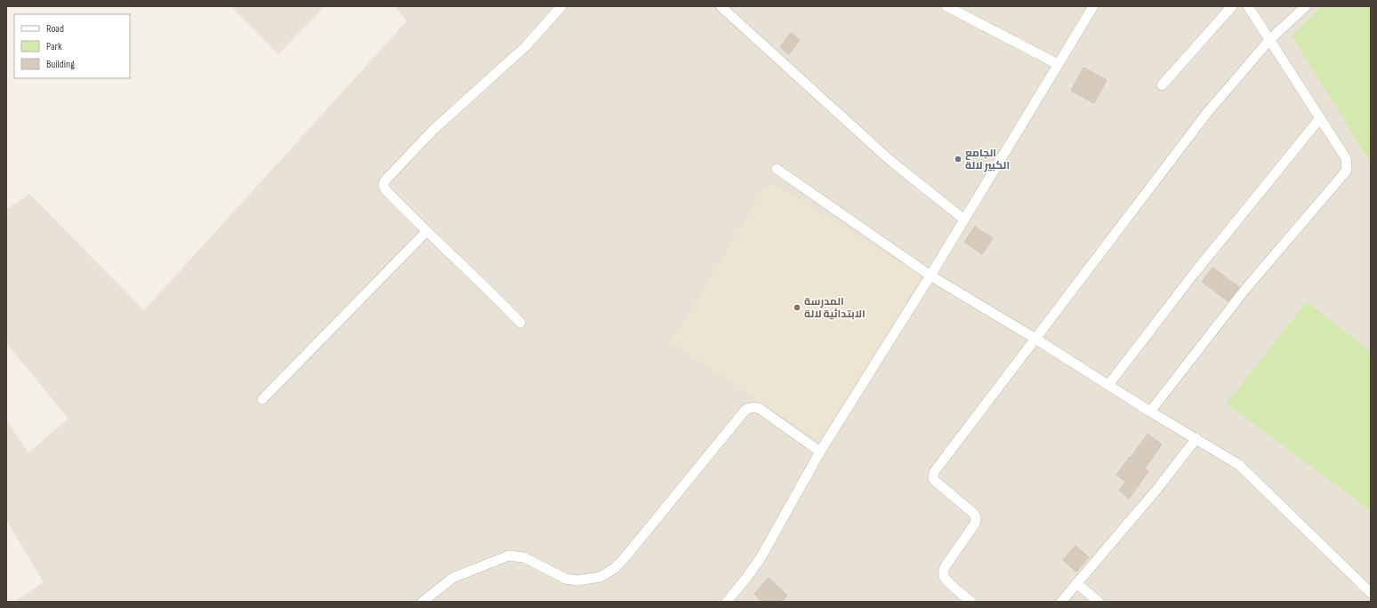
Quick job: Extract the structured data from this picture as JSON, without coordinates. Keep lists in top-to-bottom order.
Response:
{
  "places": ["الجامع الكبير لالة", "المدرسة الابتدائية لالة"],
  "legend": ["Road", "Park", "Building"]
}
